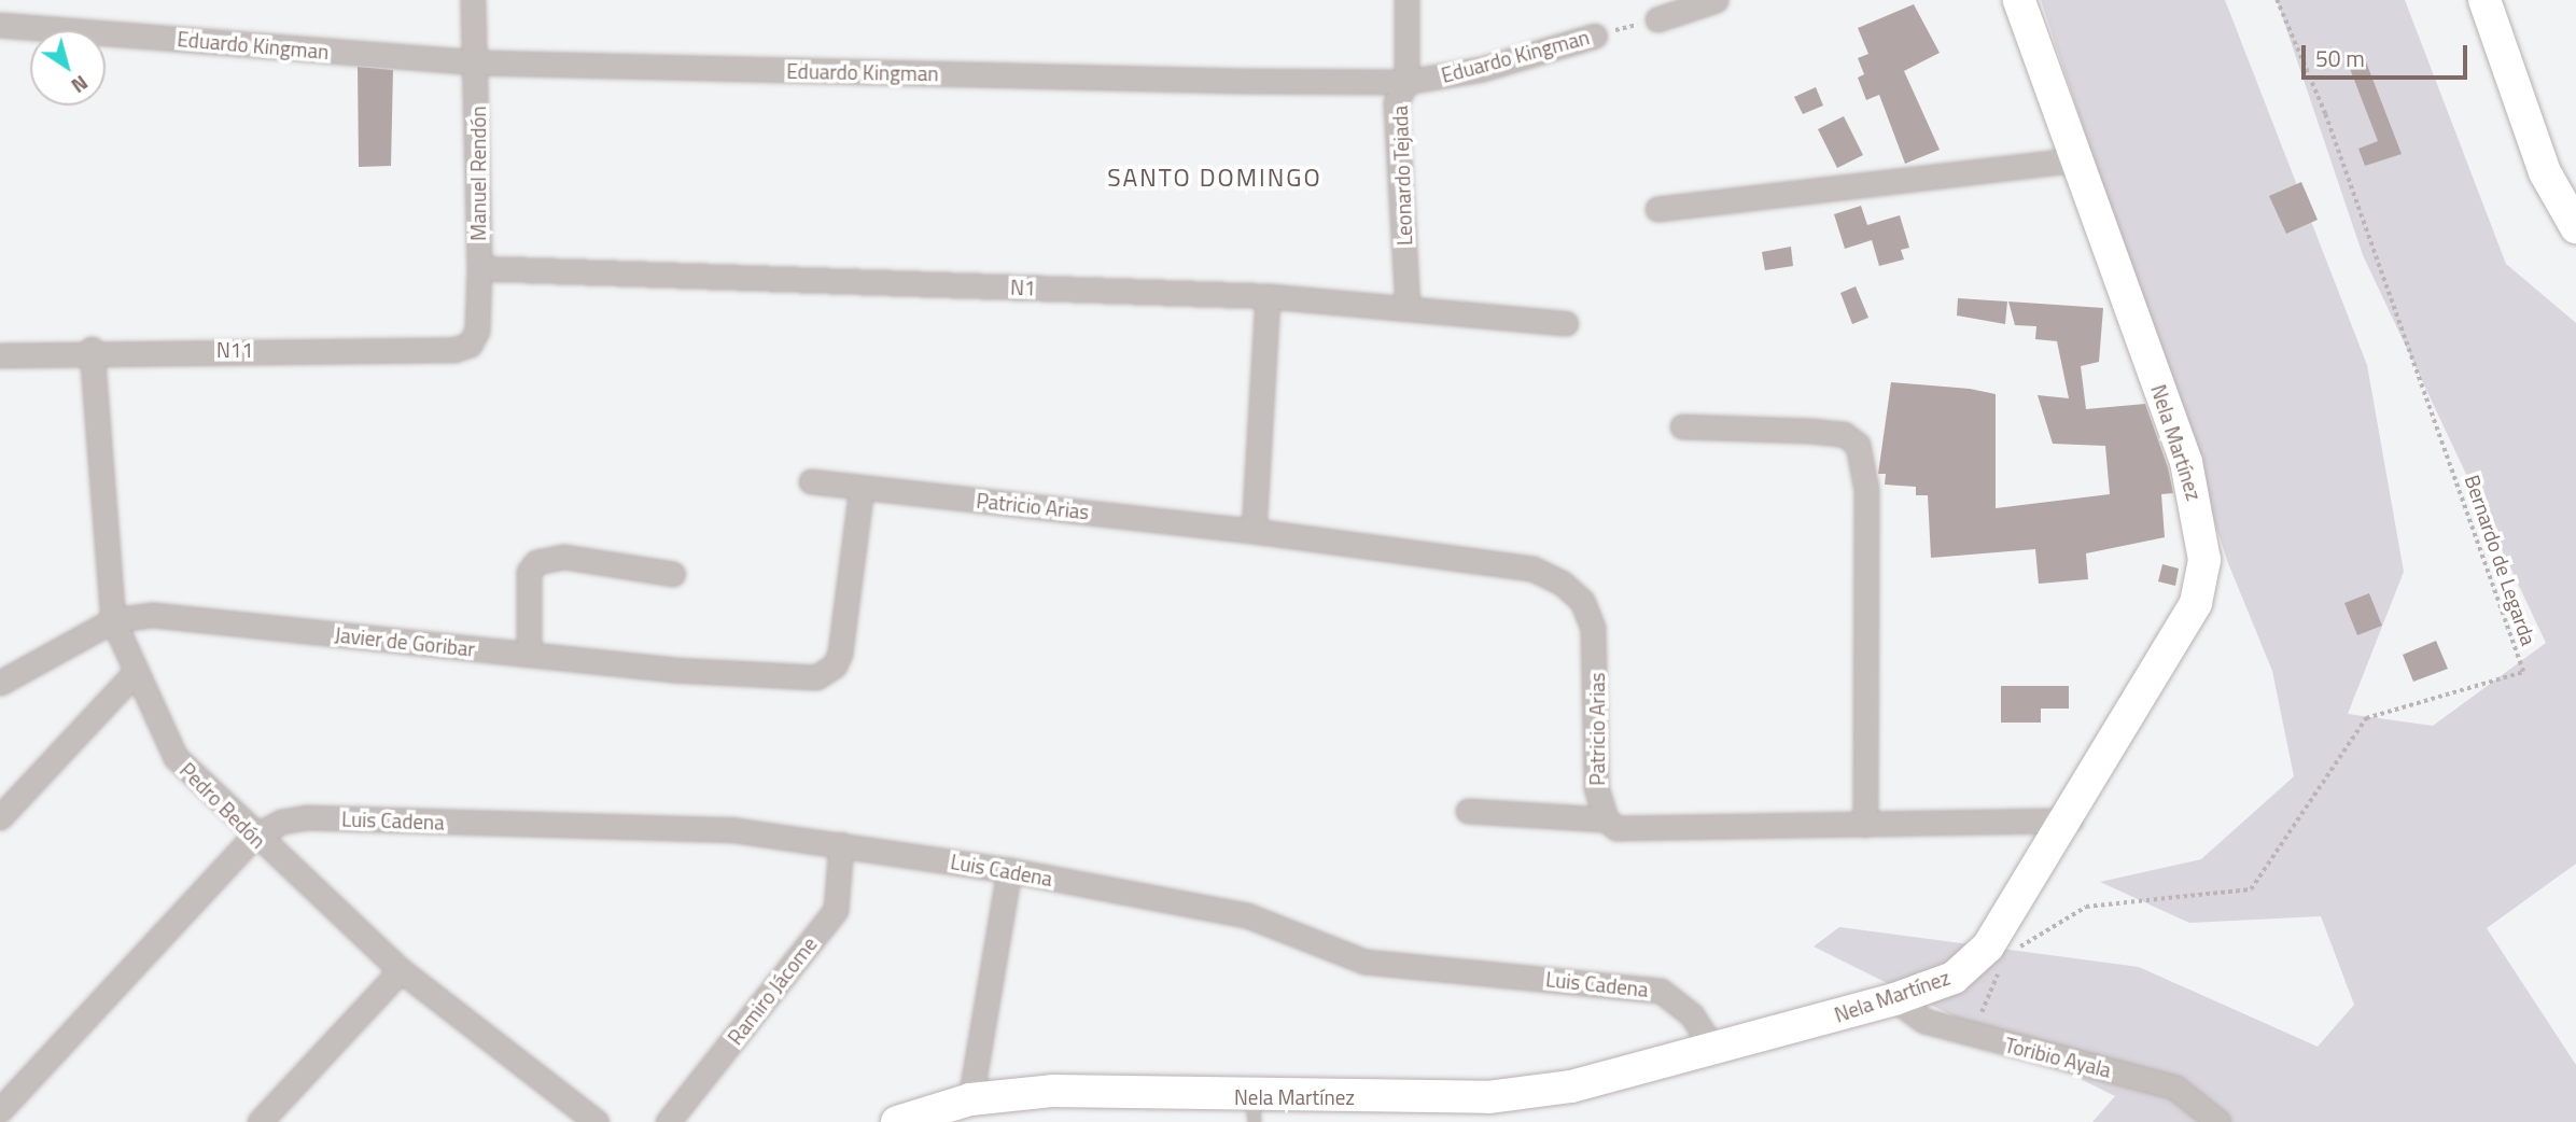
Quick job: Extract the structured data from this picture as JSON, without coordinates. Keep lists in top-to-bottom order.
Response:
{
  "streets": {
    "main road": ["Nela Martínez"],
    "street": [
      "Eduardo Kingman",
      "Manuel Rendón",
      "Leonardo Tejada",
      "N1",
      "N11",
      "Patricio Arias",
      "Javier de Goribar",
      "Pedro Bedón",
      "Luis Cadena",
      "Ramiro Jácome",
      "Toribio Ayala"
    ],
    "path": ["Bernardo de Legarda"]
  },
  "crossings": [
    ["Eduardo Kingman", "Manuel Rendón"],
    ["Eduardo Kingman", "Leonardo Tejada"],
    ["Manuel Rendón", "N1"],
    ["Manuel Rendón", "N11"],
    ["Leonardo Tejada", "N1"],
    ["N11", "Pedro Bedón"],
    ["Nela Martínez", "Luis Cadena"],
    ["Nela Martínez", "Toribio Ayala"],
    ["Patricio Arias", "Javier de Goribar"],
    ["Javier de Goribar", "Pedro Bedón"],
    ["Pedro Bedón", "Luis Cadena"],
    ["Luis Cadena", "Ramiro Jácome"]
  ],
  "districts": ["SANTO DOMINGO"],
  "scale_bar": "50 m",
  "north": "bottom right"
}
